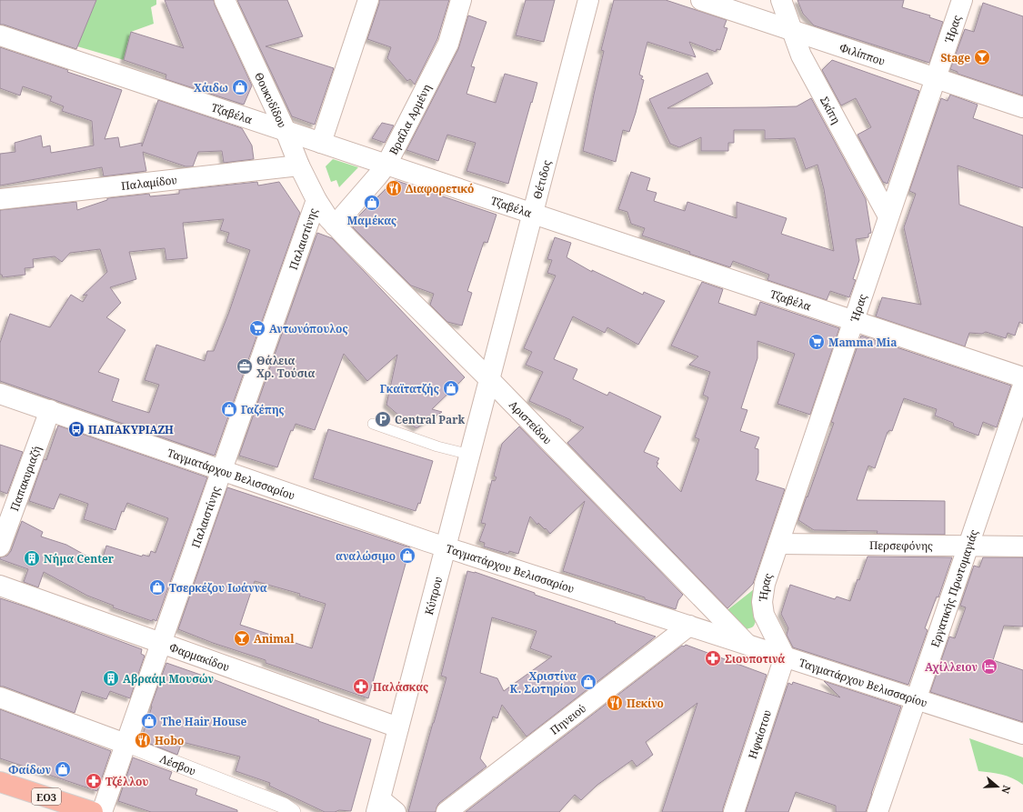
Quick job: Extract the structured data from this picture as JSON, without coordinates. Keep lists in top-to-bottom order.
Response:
{
  "streets": {
    "main road": ["ΕΟ3"],
    "street": [
      "Ήρας",
      "Φιλίππου",
      "Θουκυδίδου",
      "Σκίπη",
      "Τζαβέλα",
      "Βραΐλα Αρμένη",
      "Θέτιδος",
      "Παλαμίδου",
      "Παλαιστίνης",
      "Αριστείδου",
      "Ταγματάρχου Βελισσαρίου",
      "Παπακυριαζή",
      "Περσεφόνης",
      "Εργατικής Πρωτομαγιάς",
      "Κύπρου",
      "Φαρμακίδου",
      "Πηνειού",
      "Ηφαίστου",
      "Λέσβου"
    ]
  },
  "crossings": [
    ["Ήρας", "Φιλίππου"],
    ["Ήρας", "Σκίπη"],
    ["Ήρας", "Τζαβέλα"],
    ["Ήρας", "Ταγματάρχου Βελισσαρίου"],
    ["Ήρας", "Περσεφόνης"],
    ["Ήρας", "Ηφαίστου"],
    ["Φιλίππου", "Σκίπη"],
    ["Θουκυδίδου", "Τζαβέλα"],
    ["Θουκυδίδου", "Παλαμίδου"],
    ["Θουκυδίδου", "Παλαιστίνης"],
    ["Θουκυδίδου", "Αριστείδου"],
    ["Τζαβέλα", "Βραΐλα Αρμένη"],
    ["Τζαβέλα", "Θέτιδος"],
    ["Βραΐλα Αρμένη", "Αριστείδου"],
    ["Θέτιδος", "Αριστείδου"],
    ["Θέτιδος", "Κύπρου"],
    ["Παλαιστίνης", "Αριστείδου"],
    ["Παλαιστίνης", "Ταγματάρχου Βελισσαρίου"],
    ["Παλαιστίνης", "Φαρμακίδου"],
    ["Παλαιστίνης", "Λέσβου"],
    ["Αριστείδου", "Ταγματάρχου Βελισσαρίου"],
    ["Αριστείδου", "Κύπρου"],
    ["Ταγματάρχου Βελισσαρίου", "Παπακυριαζή"],
    ["Ταγματάρχου Βελισσαρίου", "Εργατικής Πρωτομαγιάς"],
    ["Ταγματάρχου Βελισσαρίου", "Κύπρου"],
    ["Ταγματάρχου Βελισσαρίου", "Πηνειού"],
    ["Ταγματάρχου Βελισσαρίου", "Ηφαίστου"],
    ["Περσεφόνης", "Εργατικής Πρωτομαγιάς"],
    ["Κύπρου", "Φαρμακίδου"]
  ],
  "places": {
    "bar": ["Stage", "Animal"],
    "shop": [
      "Χάιδω",
      "Μαμέκας",
      "Γκαϊτατζής",
      "Γαζέπης",
      "αναλώσιμο",
      "Τσερκέζου Ιωάννα",
      "Χριστίνα Κ. Σωτηρίου",
      "The Hair House",
      "Φαίδων"
    ],
    "restaurant": ["Διαφορετικό", "Πεκίνο", "Hobo"],
    "supermarket": ["Αντωνόπουλος", "Mamma Mia"],
    "office": ["Θάλεια Χρ. Τούσια"],
    "parking": ["Central Park"],
    "bus stop": ["ΠΑΠΑΚΥΡΙΑΖΗ"],
    "building": ["Νήμα Center", "Αβραάμ Μουσών"],
    "pharmacy": ["Σιουποτινά", "Παλάσκας", "Τζέλλου"],
    "hotel": ["Αχίλλειον"]
  },
  "north": "right"
}
